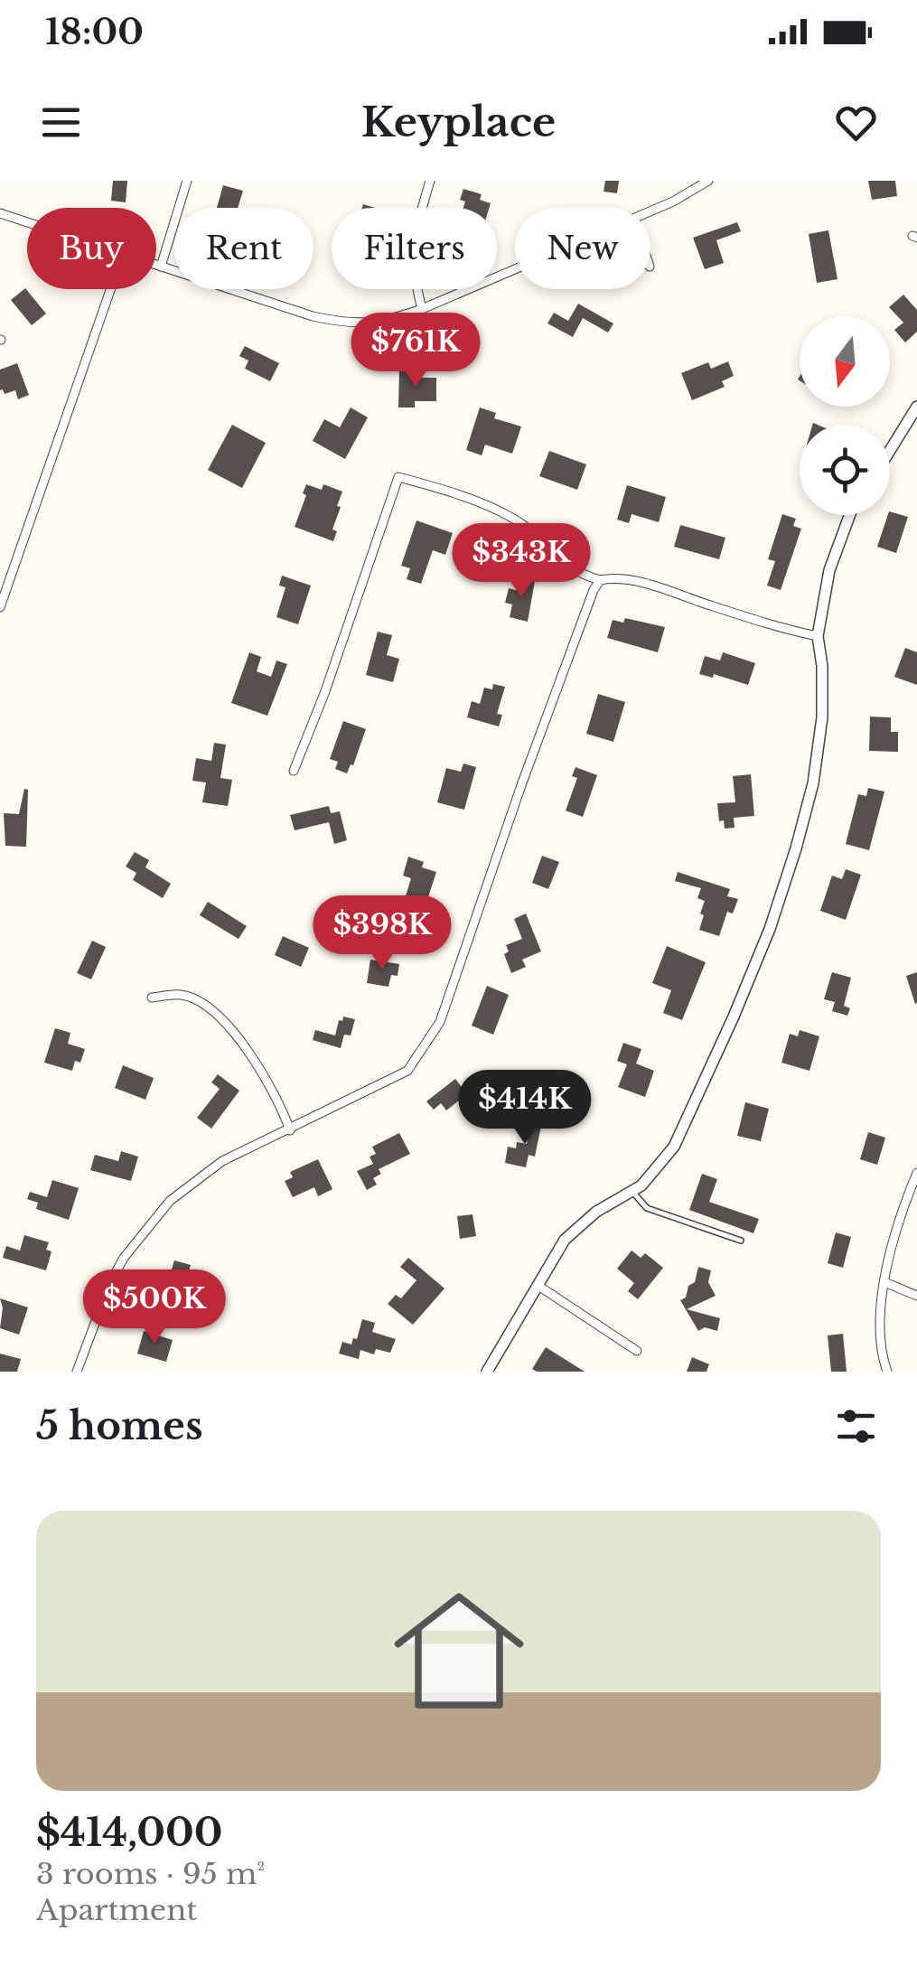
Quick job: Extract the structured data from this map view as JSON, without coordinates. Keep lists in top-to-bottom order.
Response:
{
  "north": "bottom",
  "page": {
    "status": "18:00",
    "header": "Keyplace",
    "chip": [
      "Buy",
      "Rent",
      "Filters",
      "New"
    ],
    "price": [
      "$761K",
      "$343K",
      "$398K",
      "$414K",
      "$500K"
    ],
    "heading": "5 homes",
    "list": [
      {
        "name": "$414,000",
        "note": "3 rooms · 95 m² · Apartment"
      }
    ]
  }
}
